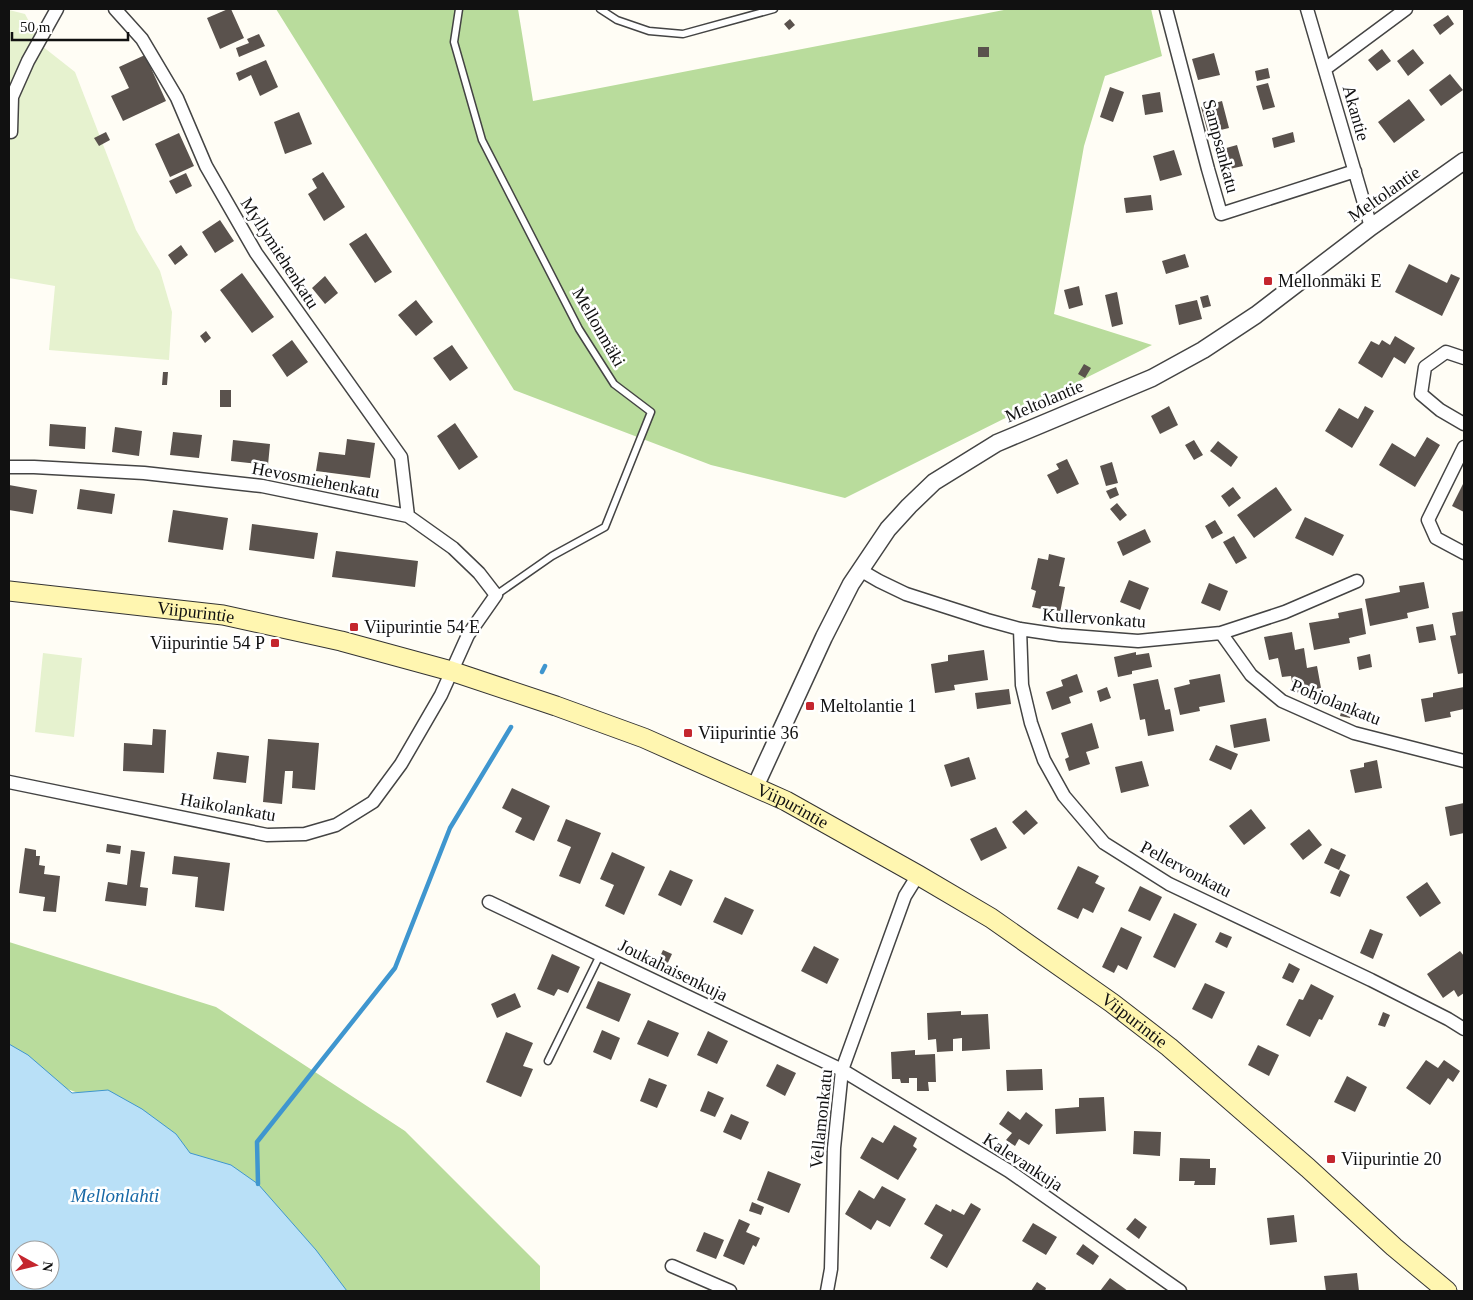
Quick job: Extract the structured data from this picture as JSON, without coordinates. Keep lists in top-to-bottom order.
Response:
{
  "streets": {
    "main road": ["Viipurintie"],
    "street": [
      "Akantie",
      "Sampsankatu",
      "Meltolantie",
      "Myllymiehenkatu",
      "Hevosmiehenkatu",
      "Kullervonkatu",
      "Pohjolankatu",
      "Haikolankatu",
      "Pellervonkatu",
      "Joukahaisenkuja",
      "Vellamonkatu",
      "Kalevankuja"
    ],
    "lane": ["Mellonmäki"]
  },
  "crossings": [
    ["Akantie", "Sampsankatu"],
    ["Akantie", "Meltolantie"],
    ["Meltolantie", "Viipurintie"],
    ["Meltolantie", "Kullervonkatu"],
    ["Myllymiehenkatu", "Hevosmiehenkatu"],
    ["Mellonmäki", "Hevosmiehenkatu"],
    ["Viipurintie", "Haikolankatu"],
    ["Viipurintie", "Vellamonkatu"],
    ["Kullervonkatu", "Pohjolankatu"],
    ["Kullervonkatu", "Pellervonkatu"],
    ["Joukahaisenkuja", "Vellamonkatu"],
    ["Joukahaisenkuja", "Kalevankuja"],
    ["Vellamonkatu", "Kalevankuja"]
  ],
  "water": ["Mellonlahti"],
  "places": {
    "transit": [
      "Mellonmäki E",
      "Viipurintie 54 E",
      "Viipurintie 54 P",
      "Meltolantie 1",
      "Viipurintie 36",
      "Viipurintie 20"
    ]
  },
  "scale_bar": "50 m",
  "north": "right"
}
